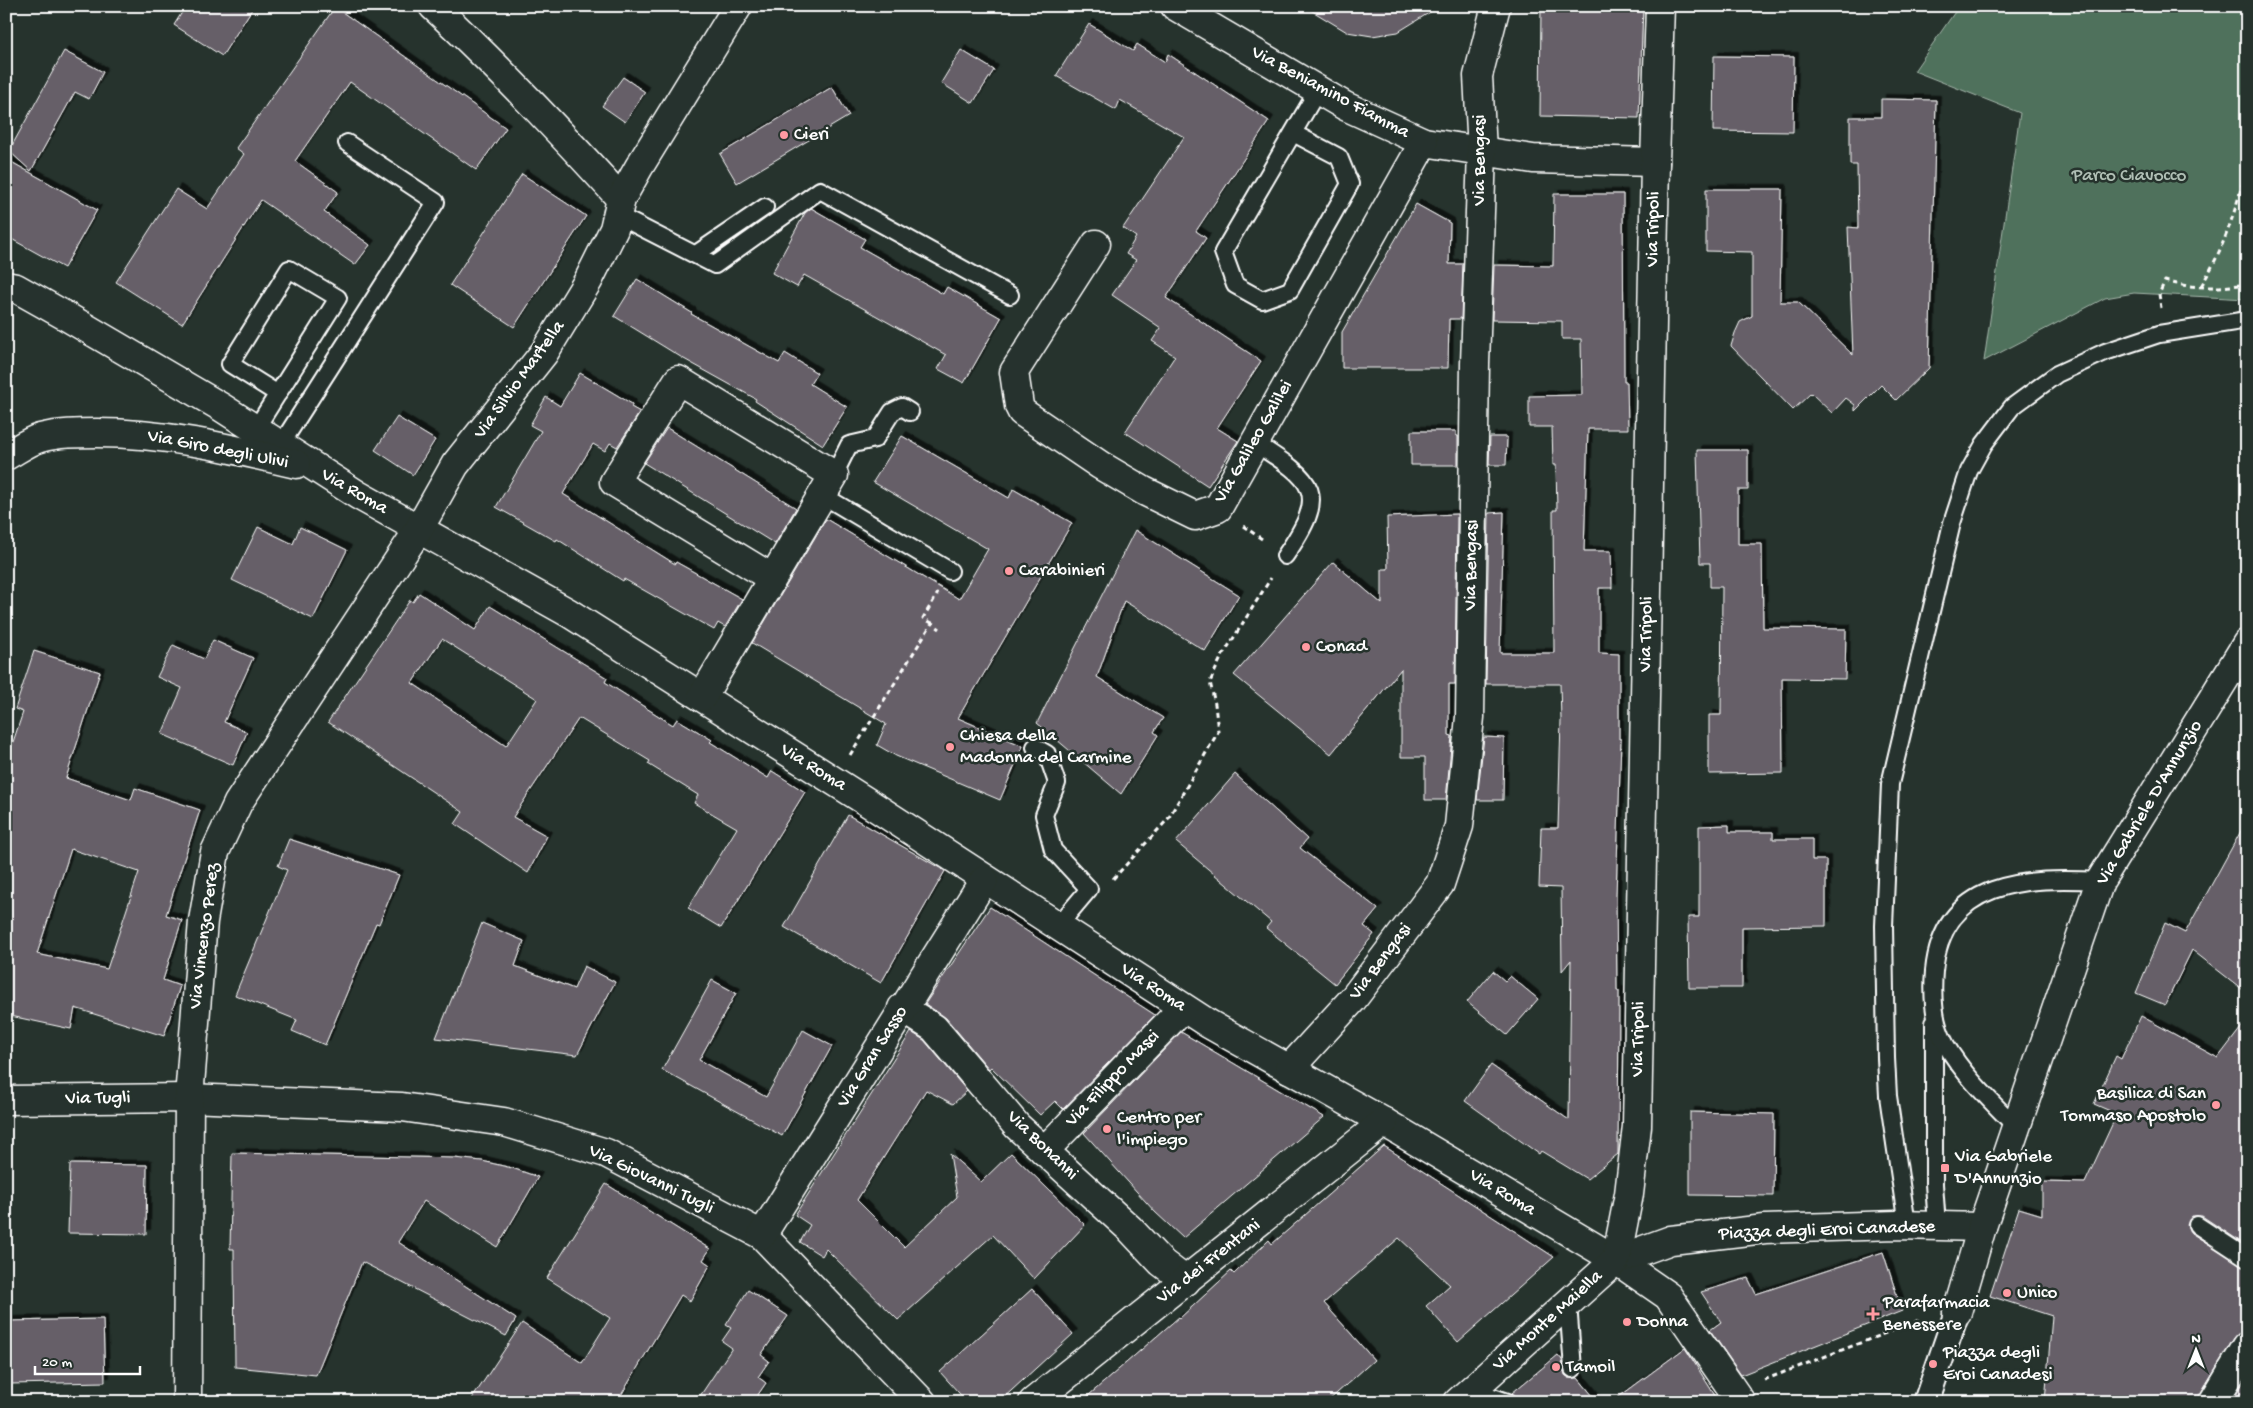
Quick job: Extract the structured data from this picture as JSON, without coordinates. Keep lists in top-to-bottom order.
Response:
{
  "streets": {
    "street": [
      "Via Beniamino Fiamma",
      "Via Bengasi",
      "Via Tripoli",
      "Via Silvio Martella",
      "Via Galileo Galilei",
      "Via Giro degli Ulivi",
      "Via Roma",
      "Via Gabriele D'Annunzio",
      "Via Vincenzo Perez",
      "Via Gran Sasso",
      "Via Filippo Masci",
      "Via Tugli",
      "Via Bonanni",
      "Via Giovanni Tugli",
      "Piazza degli Eroi Canadese",
      "Via dei Frentani",
      "Via Monte Maiella"
    ]
  },
  "crossings": [
    ["Via Beniamino Fiamma", "Via Bengasi"],
    ["Via Beniamino Fiamma", "Via Tripoli"],
    ["Via Beniamino Fiamma", "Via Galileo Galilei"],
    ["Via Bengasi", "Via Roma"],
    ["Via Tripoli", "Via Roma"],
    ["Via Tripoli", "Piazza degli Eroi Canadese"],
    ["Via Tripoli", "Via Monte Maiella"],
    ["Via Silvio Martella", "Via Roma"],
    ["Via Silvio Martella", "Via Vincenzo Perez"],
    ["Via Giro degli Ulivi", "Via Roma"],
    ["Via Roma", "Via Vincenzo Perez"],
    ["Via Roma", "Via Gran Sasso"],
    ["Via Roma", "Via Filippo Masci"],
    ["Via Roma", "Piazza degli Eroi Canadese"],
    ["Via Roma", "Via dei Frentani"],
    ["Via Roma", "Via Monte Maiella"],
    ["Via Gabriele D'Annunzio", "Piazza degli Eroi Canadese"],
    ["Via Vincenzo Perez", "Via Tugli"],
    ["Via Vincenzo Perez", "Via Giovanni Tugli"],
    ["Via Gran Sasso", "Via Bonanni"],
    ["Via Gran Sasso", "Via Giovanni Tugli"],
    ["Via Filippo Masci", "Via Bonanni"],
    ["Via Tugli", "Via Giovanni Tugli"],
    ["Via Bonanni", "Via dei Frentani"],
    ["Piazza degli Eroi Canadese", "Via Monte Maiella"]
  ],
  "parks": ["Parco Ciavocco"],
  "places": {
    "other": [
      "Cieri",
      "Carabinieri",
      "Conad",
      "Chiesa della Madonna del Carmine",
      "Basilica di San Tommaso Apostolo",
      "Centro per l'impiego",
      "Unico",
      "Donna",
      "Piazza degli Eroi Canadesi",
      "Tamoil"
    ],
    "transit": ["Via Gabriele D'Annunzio"],
    "health": ["Parafarmacia Benessere"]
  },
  "scale_bar": "20 m",
  "north": "top"
}
